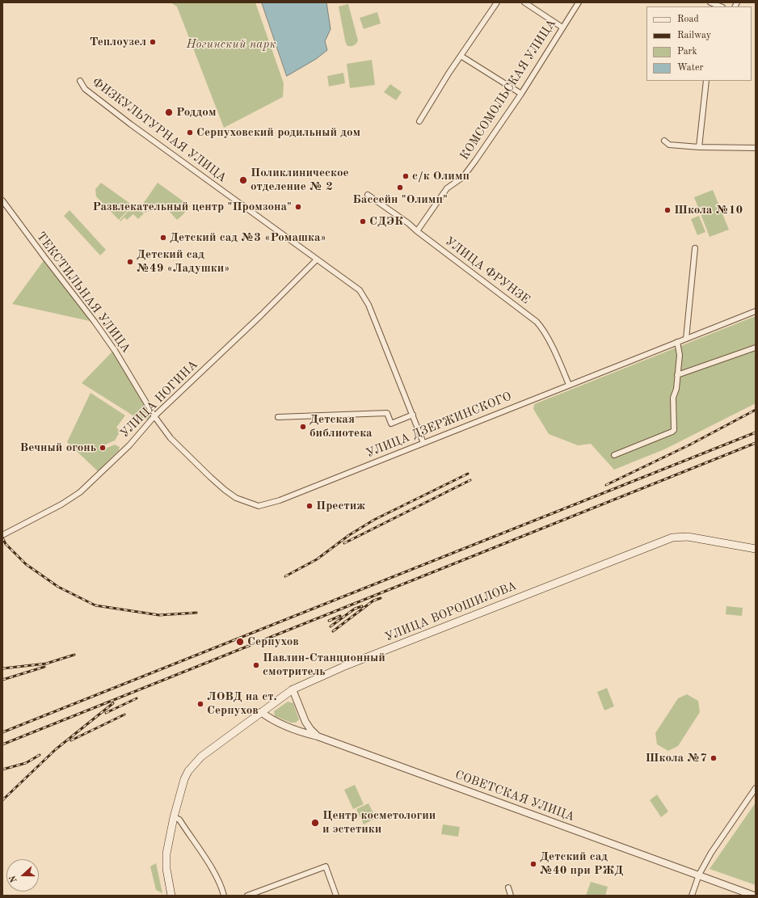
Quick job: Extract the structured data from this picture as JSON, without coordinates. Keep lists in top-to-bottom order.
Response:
{
  "streets": {
    "main road": ["УЛИЦА ВОРОШИЛОВА"],
    "street": [
      "КОМСОМОЛЬСКАЯ УЛИЦА",
      "ФИЗКУЛЬТУРНАЯ УЛИЦА",
      "УЛИЦА ФРУНЗЕ",
      "ТЕКСТИЛЬНАЯ УЛИЦА",
      "УЛИЦА НОГИНА",
      "УЛИЦА ДЗЕРЖИНСКОГО",
      "СОВЕТСКАЯ УЛИЦА"
    ]
  },
  "crossings": [
    ["КОМСОМОЛЬСКАЯ УЛИЦА", "УЛИЦА ФРУНЗЕ"],
    ["ФИЗКУЛЬТУРНАЯ УЛИЦА", "УЛИЦА НОГИНА"],
    ["ФИЗКУЛЬТУРНАЯ УЛИЦА", "УЛИЦА ДЗЕРЖИНСКОГО"],
    ["УЛИЦА ФРУНЗЕ", "УЛИЦА ДЗЕРЖИНСКОГО"],
    ["ТЕКСТИЛЬНАЯ УЛИЦА", "УЛИЦА НОГИНА"],
    ["ТЕКСТИЛЬНАЯ УЛИЦА", "УЛИЦА ДЗЕРЖИНСКОГО"],
    ["УЛИЦА НОГИНА", "УЛИЦА ДЗЕРЖИНСКОГО"],
    ["УЛИЦА ВОРОШИЛОВА", "СОВЕТСКАЯ УЛИЦА"]
  ],
  "parks": ["Ногинский парк"],
  "places": [
    "Теплоузел",
    "Роддом",
    "Серпуховский родильный дом",
    "с/к Олимп",
    "Поликлиническое отделение № 2",
    "Бассейн \"Олимп\"",
    "Развлекательный центр \"Промзона\"",
    "Школа №10",
    "СДЭК",
    "Детский сад №3 «Ромашка»",
    "Детский сад №49 «Ладушки»",
    "Детская библиотека",
    "Вечный огонь",
    "Престиж",
    "Серпухов",
    "Павлин-Станционный смотритель",
    "ЛОВД на ст. Серпухов",
    "Школа №7",
    "Центр косметологии и эстетики",
    "Детский сад №40 при РЖД"
  ],
  "legend": [
    "Road",
    "Railway",
    "Park",
    "Water"
  ],
  "north": "left"
}
